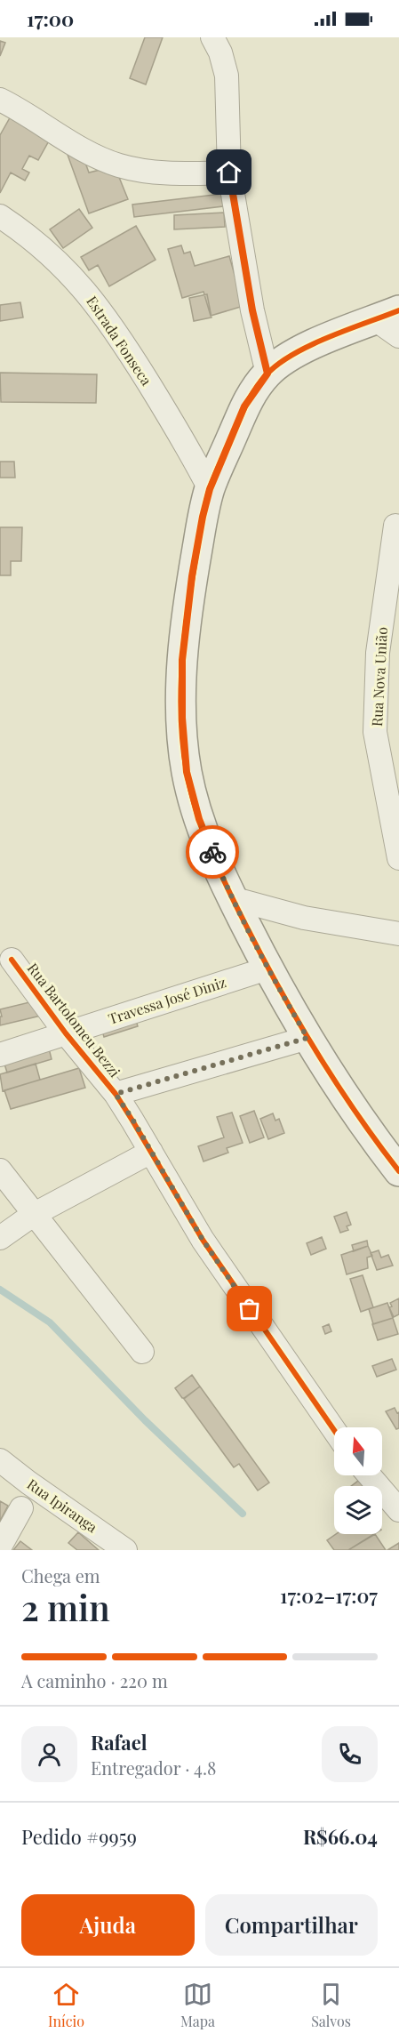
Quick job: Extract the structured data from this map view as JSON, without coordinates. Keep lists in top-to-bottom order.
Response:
{
  "streets": {
    "street": [
      "Estrada Fonseca",
      "Rua Nova União",
      "Travessa José Diniz",
      "Rua Bartolomeu Bezzi",
      "Rua Ipiranga"
    ]
  },
  "crossings": [
    ["Travessa José Diniz", "Rua Bartolomeu Bezzi"]
  ],
  "north": "top",
  "page": {
    "status": "17:00",
    "heading": ["2 min", "Chega em", "17:02–17:07"],
    "panel": [
      "Rafael",
      "Entregador · 4.8",
      "Pedido #9959",
      "R$66.04"
    ],
    "bar": "A caminho · 220 m",
    "buttons": ["Ajuda", "Compartilhar"],
    "tabs": ["Início", "Mapa", "Salvos"]
  }
}
